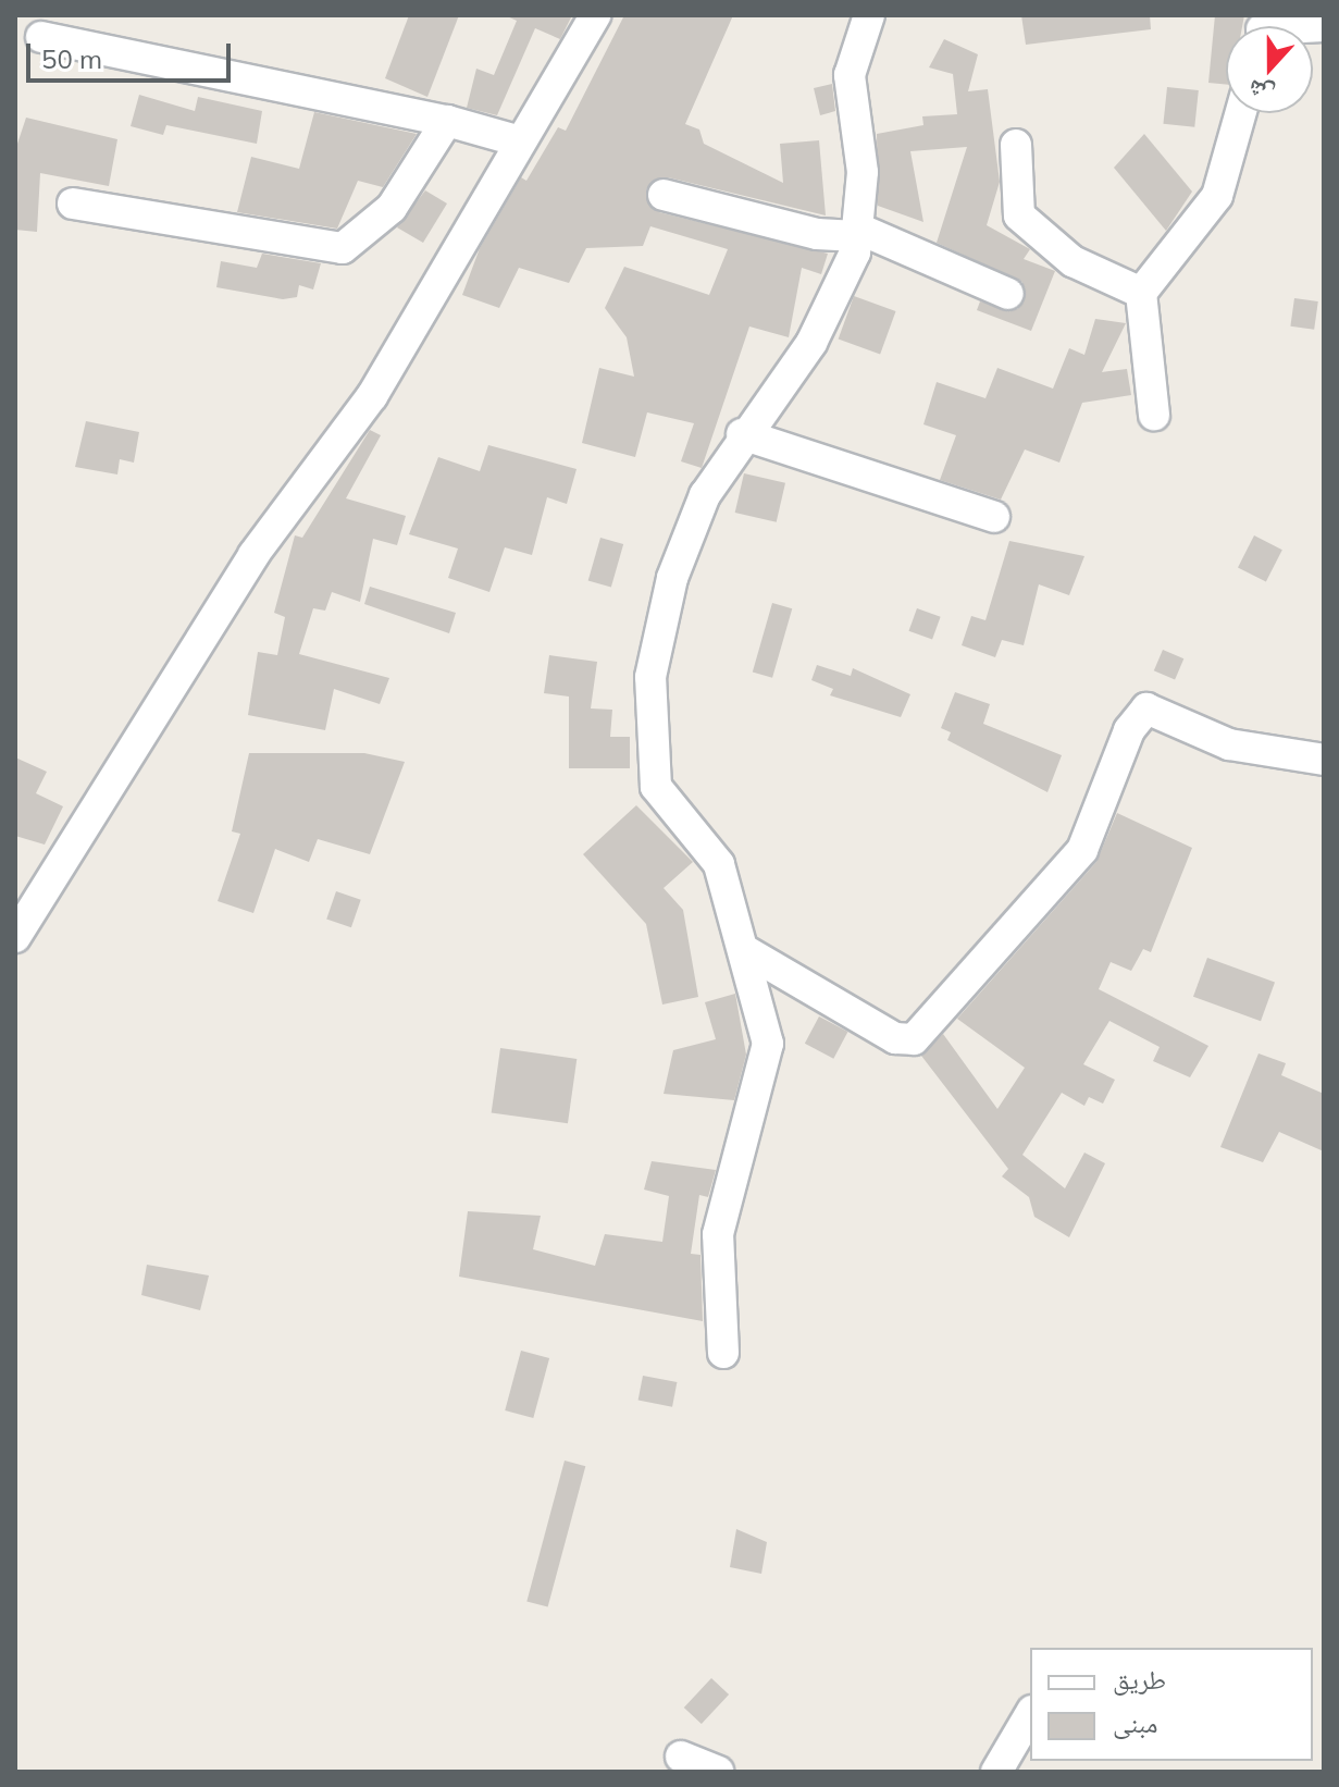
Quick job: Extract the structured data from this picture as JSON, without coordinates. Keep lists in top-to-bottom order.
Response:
{
  "legend": ["طريق", "مبنى"],
  "scale_bar": "50 m",
  "north": "bottom"
}
